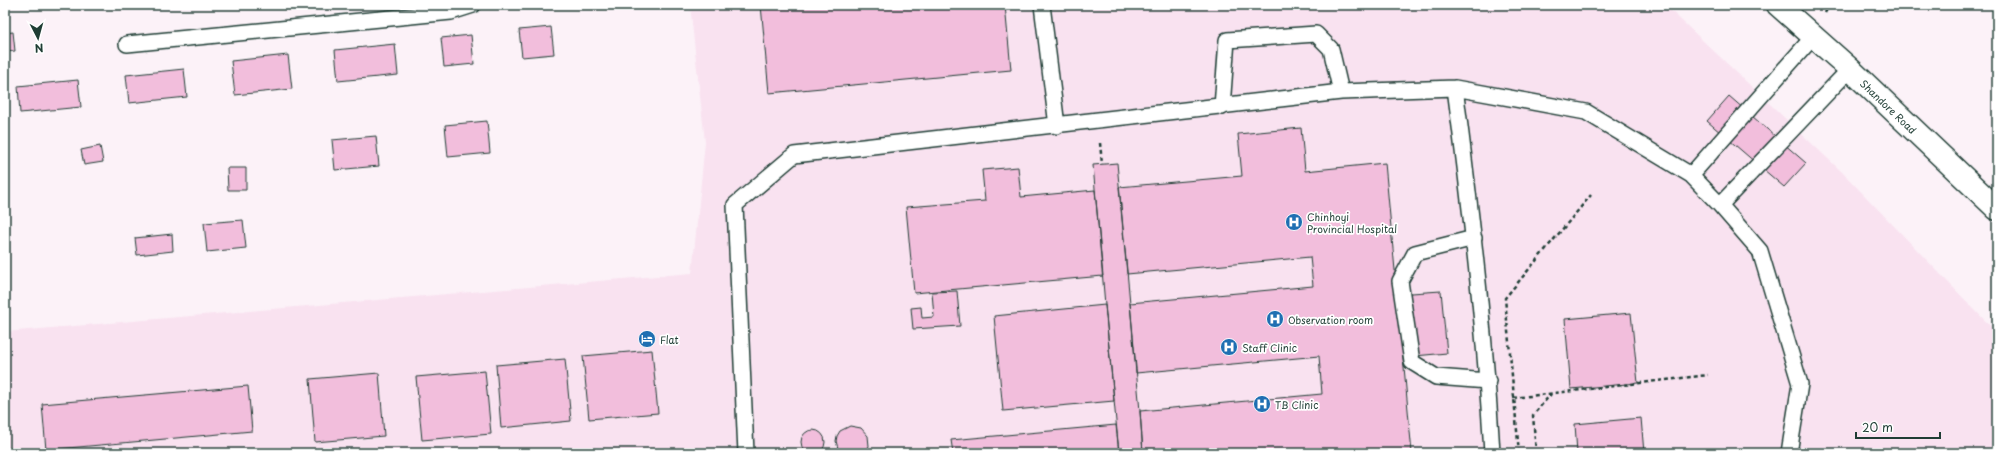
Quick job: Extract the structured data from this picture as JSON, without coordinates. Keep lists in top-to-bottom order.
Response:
{
  "streets": {
    "street": ["Shandore Road"]
  },
  "places": {
    "hospital": [
      "Chinhoyi Provincial Hospital",
      "Observation room",
      "Staff Clinic",
      "TB Clinic"
    ],
    "hotel": ["Flat"]
  },
  "scale_bar": "20 m",
  "north": "bottom"
}
